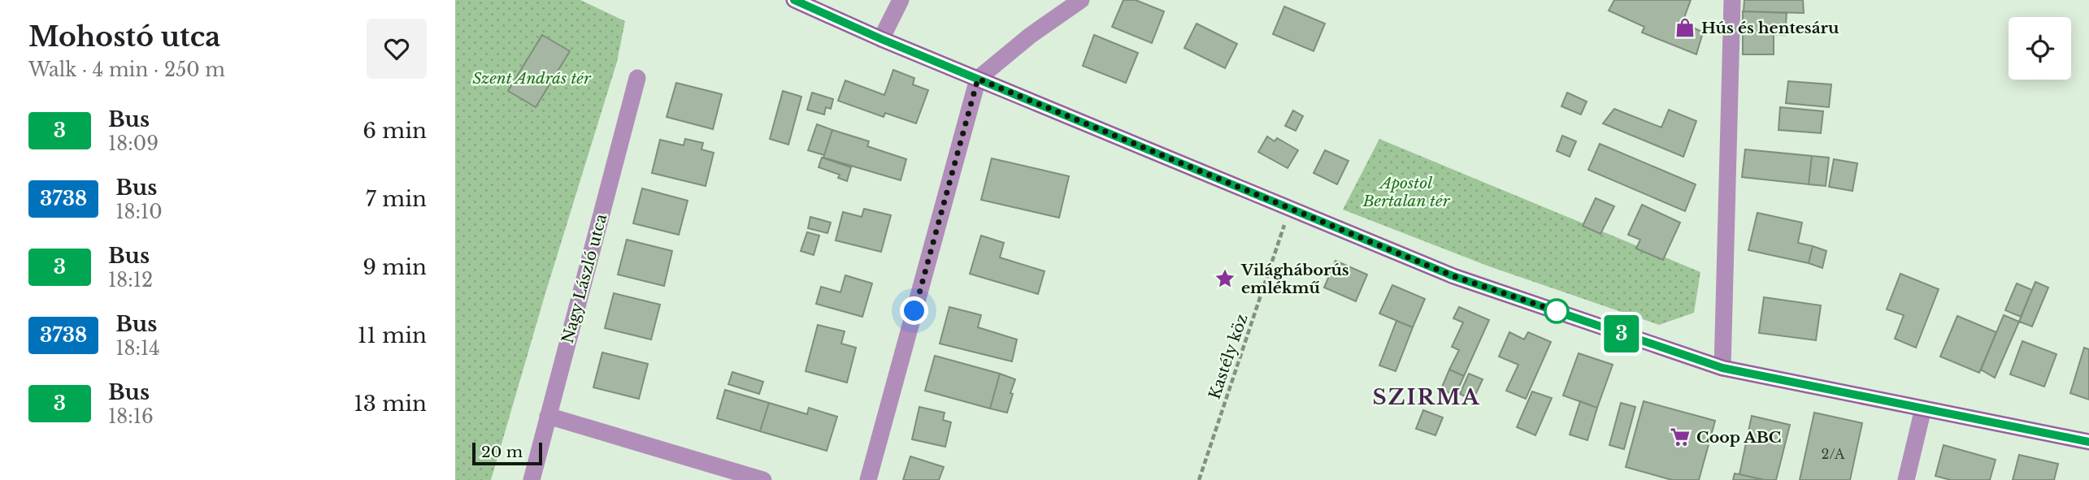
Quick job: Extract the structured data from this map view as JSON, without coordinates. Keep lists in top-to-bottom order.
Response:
{
  "streets": {
    "street": ["Nagy László utca"],
    "path": ["Kastély köz"]
  },
  "districts": ["SZIRMA"],
  "parks": ["Szent András tér", "Apostol Bertalan tér"],
  "places": {
    "shop": ["Hús és hentesáru"],
    "place": ["Világháborús emlékmű"],
    "supermarket": ["Coop ABC"]
  },
  "lines": ["bus line 3"],
  "house_numbers": ["2/A"],
  "scale_bar": "20 m",
  "page": {
    "heading": ["Mohostó utca", "Walk · 4 min · 250 m"],
    "on_map": "3",
    "list": [
      {
        "mark": "3",
        "name": "Bus",
        "note": "18:09",
        "value": "6 min"
      },
      {
        "mark": "3738",
        "name": "Bus",
        "note": "18:10",
        "value": "7 min"
      },
      {
        "mark": "3",
        "name": "Bus",
        "note": "18:12",
        "value": "9 min"
      },
      {
        "mark": "3738",
        "name": "Bus",
        "note": "18:14",
        "value": "11 min"
      },
      {
        "mark": "3",
        "name": "Bus",
        "note": "18:16",
        "value": "13 min"
      }
    ],
    "scale": "20 m"
  }
}
